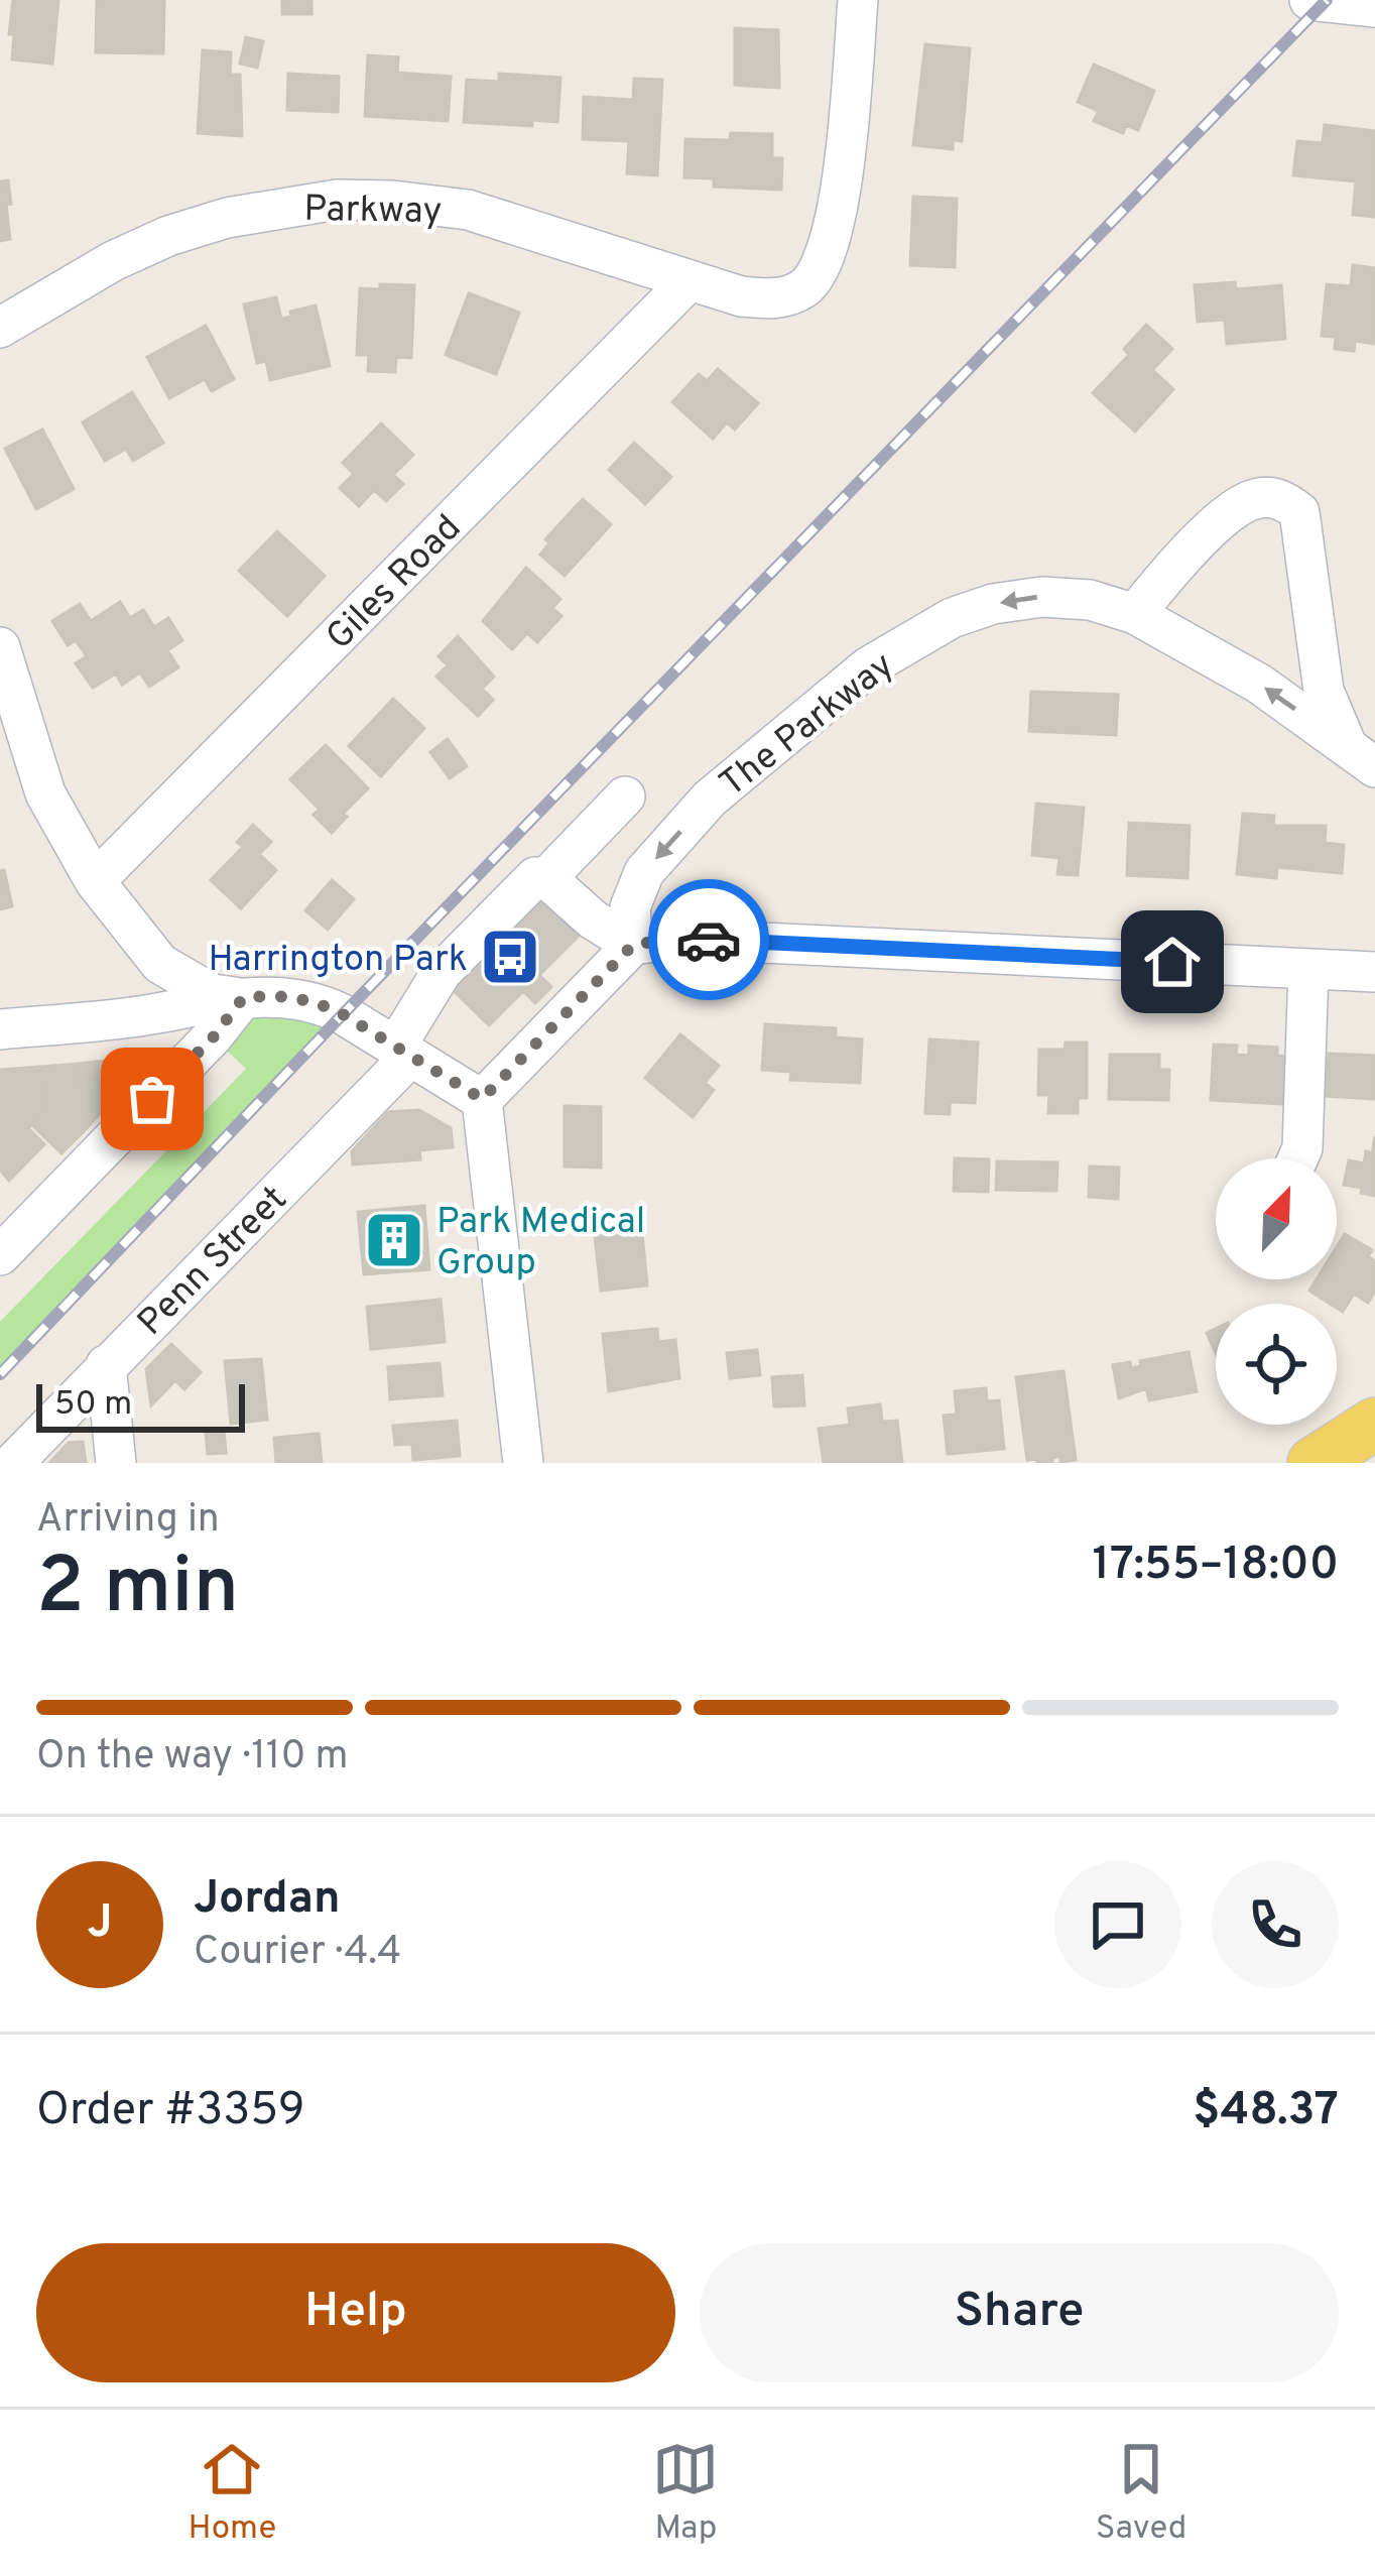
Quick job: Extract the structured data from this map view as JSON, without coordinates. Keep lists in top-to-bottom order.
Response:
{
  "streets": {
    "street": [
      "Parkway",
      "Giles Road",
      "The Parkway",
      "Penn Street"
    ]
  },
  "crossings": [
    ["Parkway", "Giles Road"]
  ],
  "places": {
    "bus stop": ["Harrington Park"],
    "building": ["Park Medical Group"]
  },
  "scale_bar": "50 m",
  "north": "top right",
  "page": {
    "scale": "50 m",
    "heading": ["2 min", "Arriving in", "17:55–18:00"],
    "panel": [
      "Jordan",
      "Courier · 4.4",
      "Order #3359",
      "$48.37"
    ],
    "bar": "On the way · 110 m",
    "round": "J",
    "buttons": ["Help", "Share"],
    "tabs": ["Home", "Map", "Saved"]
  }
}
